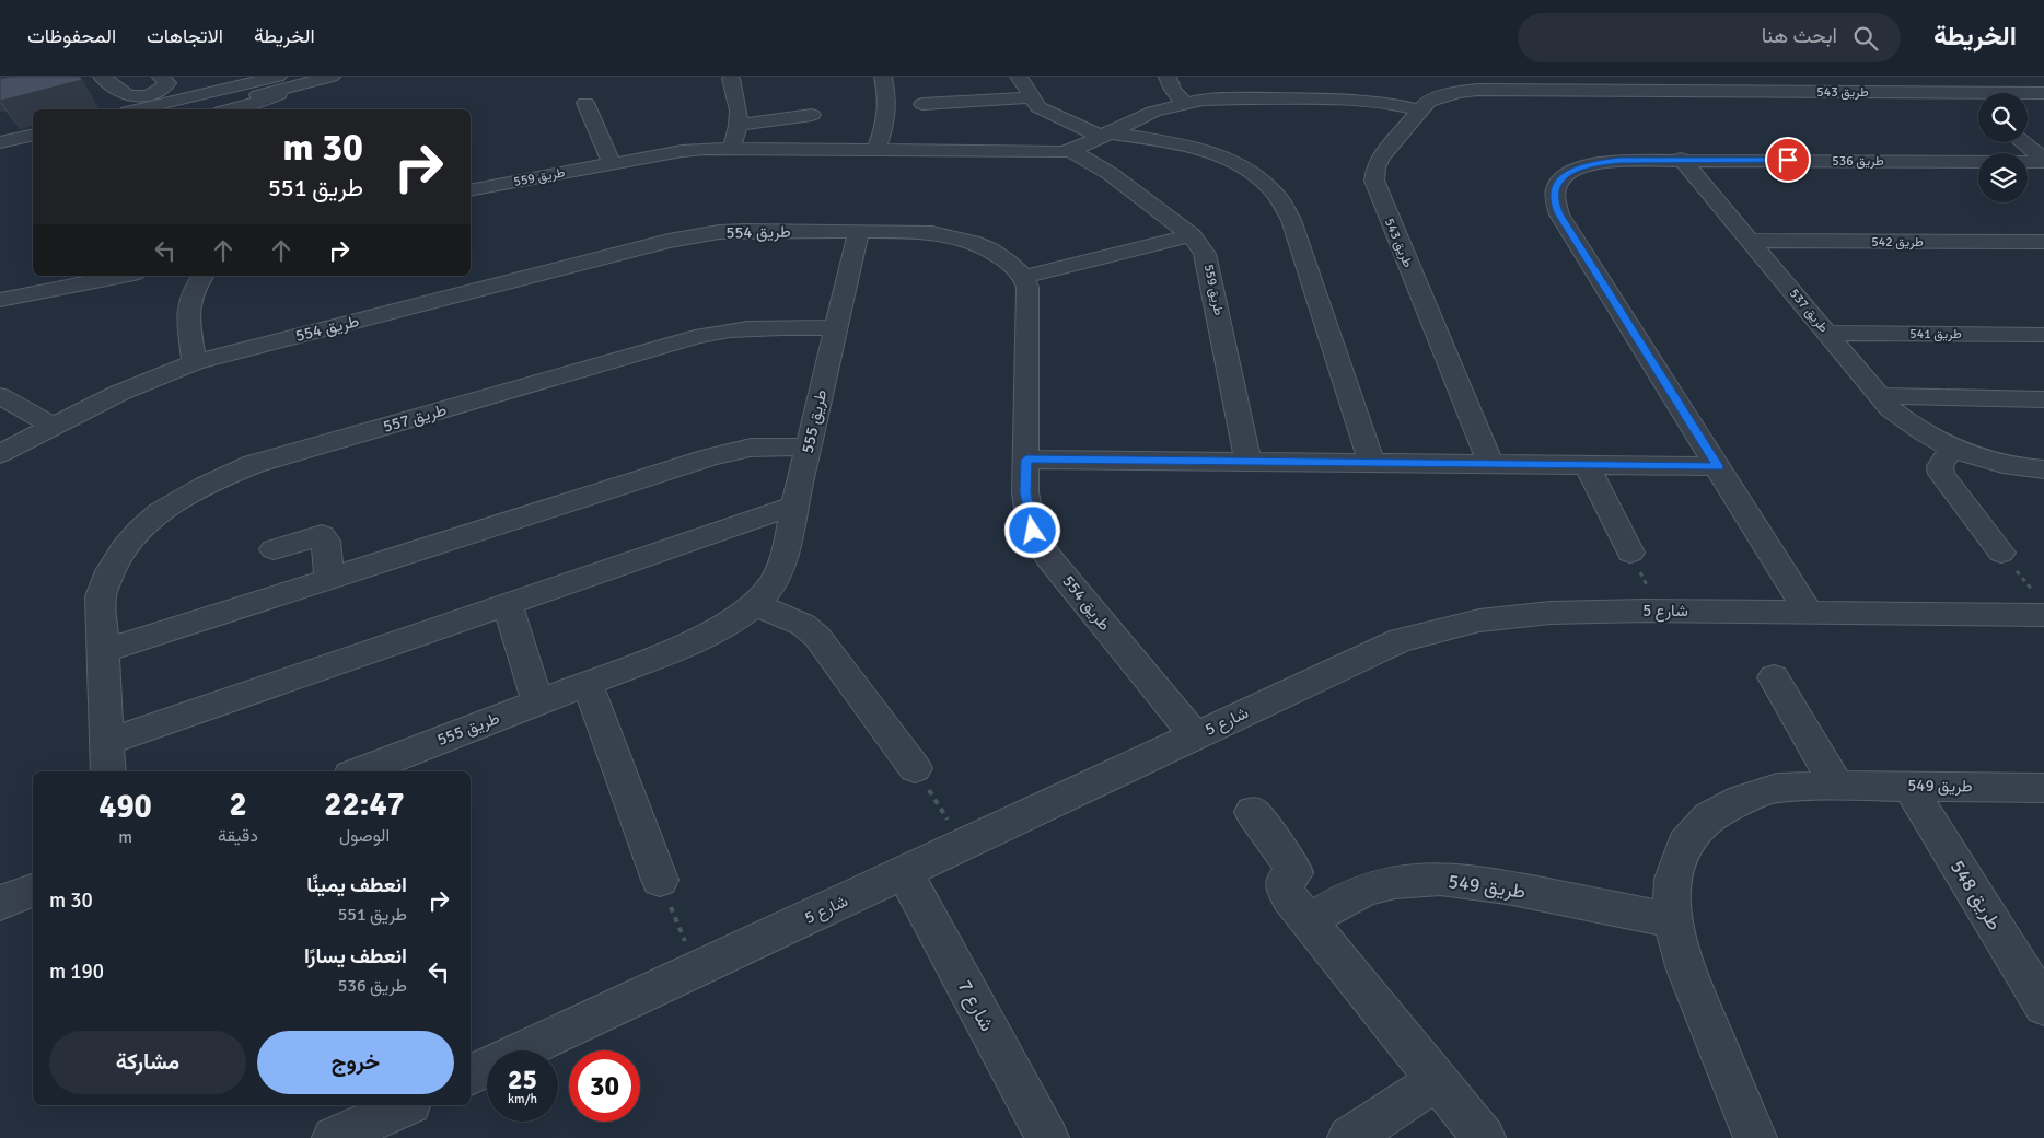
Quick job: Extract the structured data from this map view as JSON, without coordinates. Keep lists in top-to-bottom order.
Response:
{
  "streets": {
    "street": [
      "طريق 543",
      "طريق 536",
      "طريق 559",
      "طريق 554",
      "طريق 542",
      "طريق 537",
      "طريق 541",
      "طريق 557",
      "طريق 555",
      "شارع 5",
      "طريق 549",
      "طريق 548",
      "شارع 7"
    ]
  },
  "crossings": [
    ["طريق 543", "طريق 559"],
    ["طريق 536", "طريق 537"],
    ["طريق 536", "شارع 5"],
    ["طريق 554", "طريق 555"],
    ["طريق 554", "شارع 5"],
    ["طريق 542", "طريق 537"],
    ["طريق 537", "طريق 541"],
    ["طريق 557", "طريق 555"],
    ["شارع 5", "شارع 7"],
    ["طريق 549", "طريق 548"]
  ],
  "page": {
    "header": "الخريطة",
    "search": "ابحث هنا",
    "nav": ["الخريطة", "الاتجاهات", "المحفوظات"],
    "turn": ["30 m", "طريق 551"],
    "eta": [
      "22:47",
      "الوصول",
      "2",
      "دقيقة",
      "490",
      "m"
    ],
    "list": [
      {
        "name": "انعطف يمينًا",
        "note": "طريق 551",
        "value": "30 m"
      },
      {
        "name": "انعطف يسارًا",
        "note": "طريق 536",
        "value": "190 m"
      }
    ],
    "buttons": ["خروج", "مشاركة"],
    "speed": "25 km/h",
    "limit": "30"
  }
}
